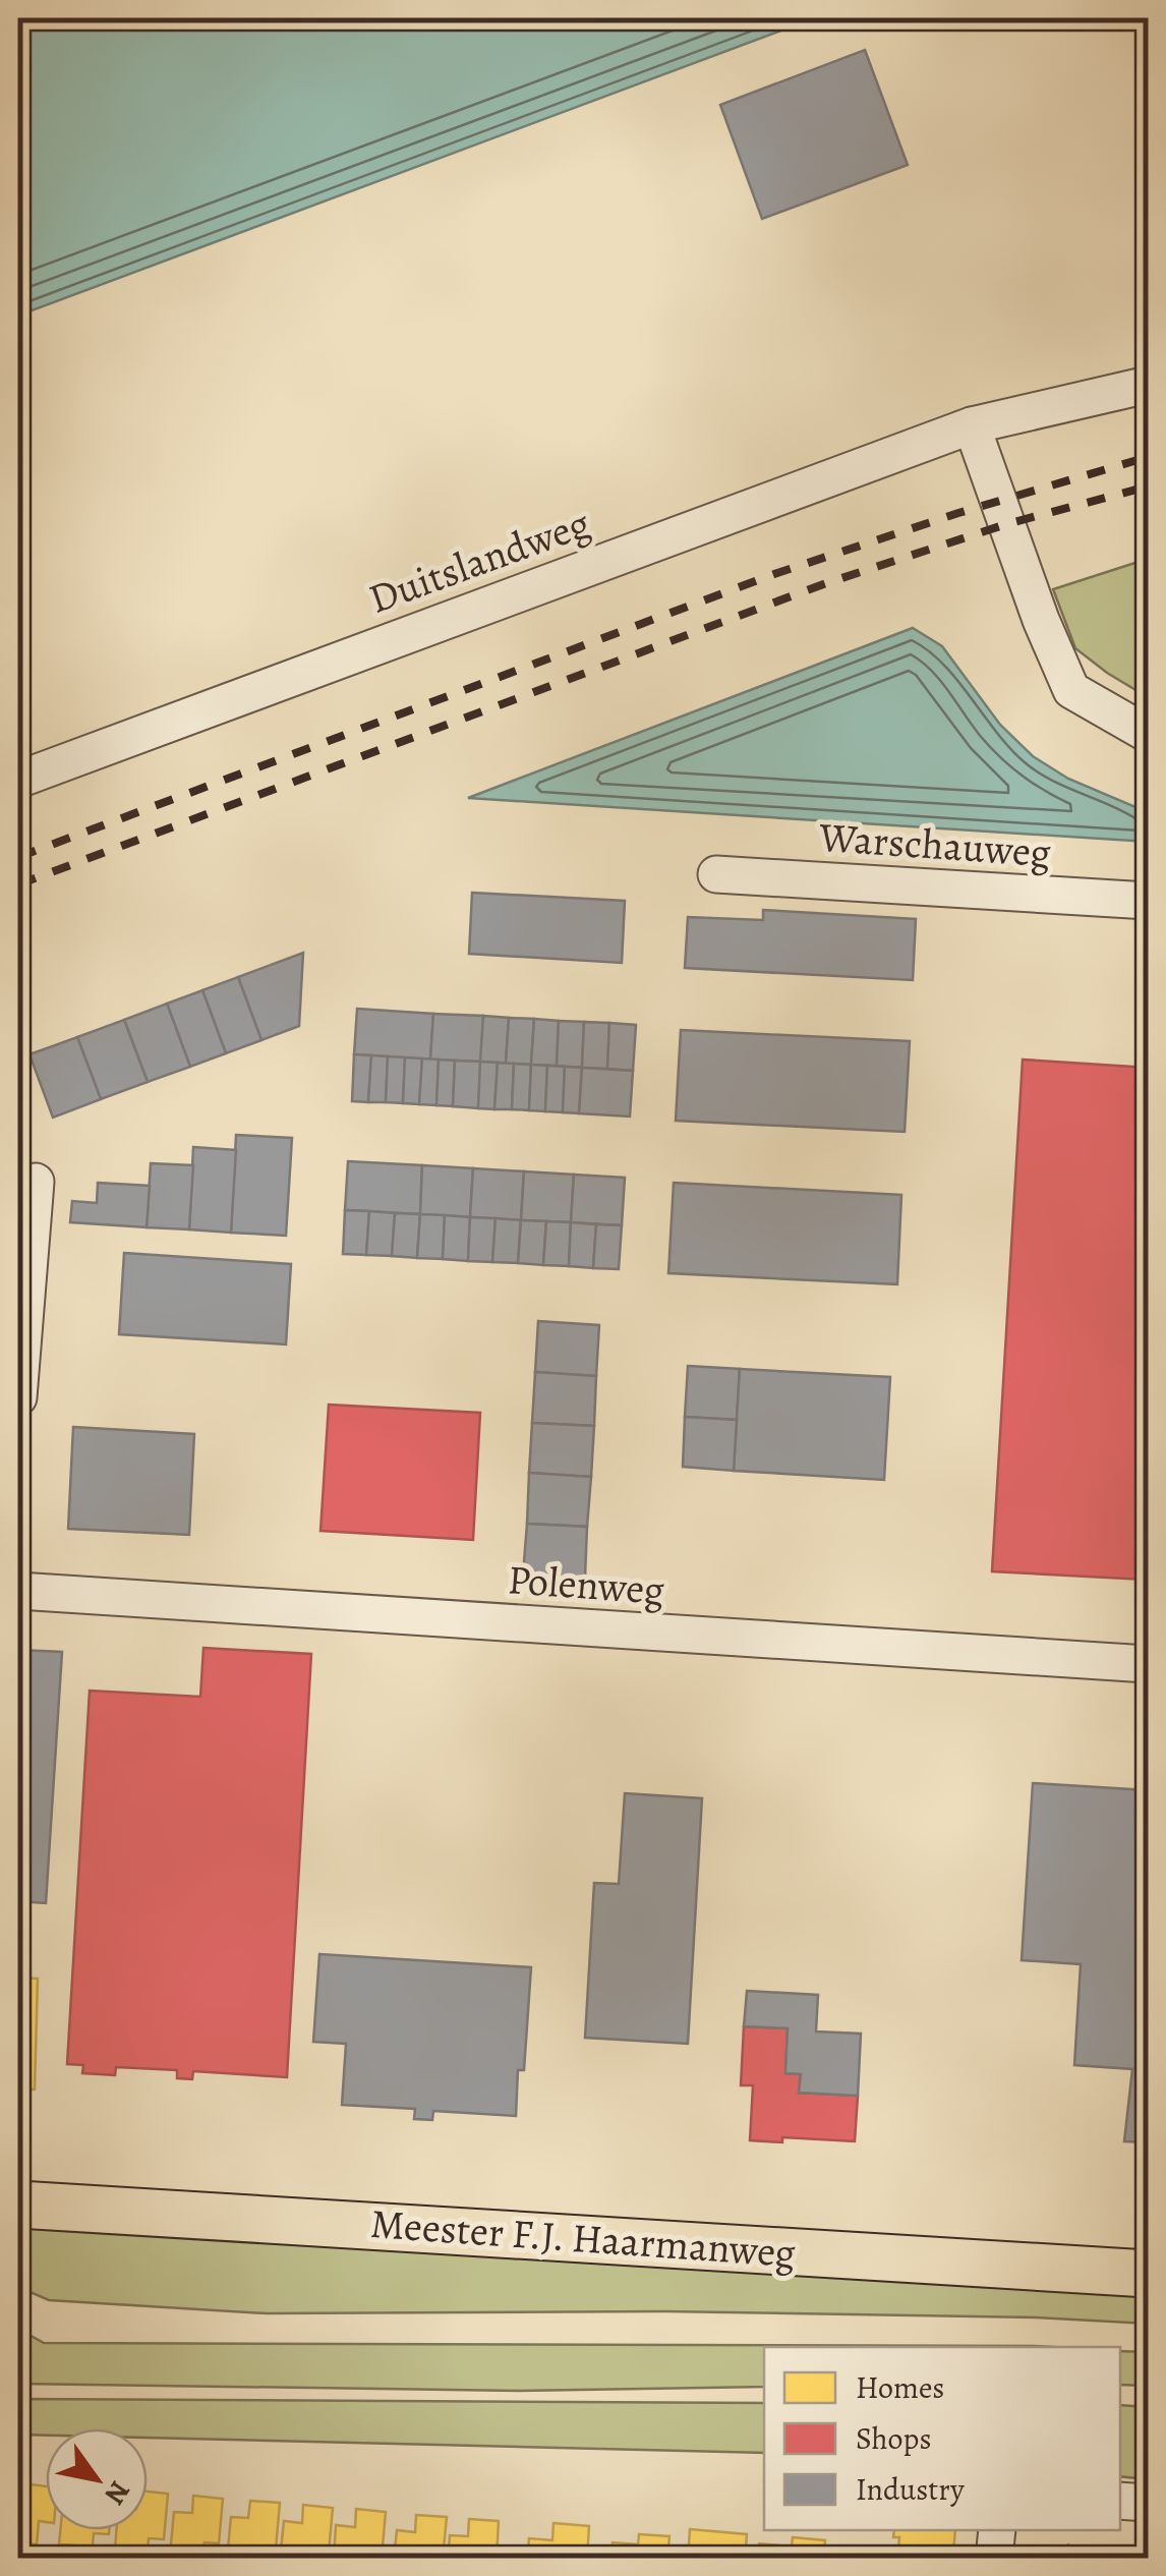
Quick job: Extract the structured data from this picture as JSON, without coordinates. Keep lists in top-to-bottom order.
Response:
{
  "streets": {
    "main road": ["Meester F.J. Haarmanweg"],
    "street": ["Duitslandweg", "Warschauweg", "Polenweg"]
  },
  "legend": ["Homes", "Shops", "Industry"],
  "north": "bottom right"
}
